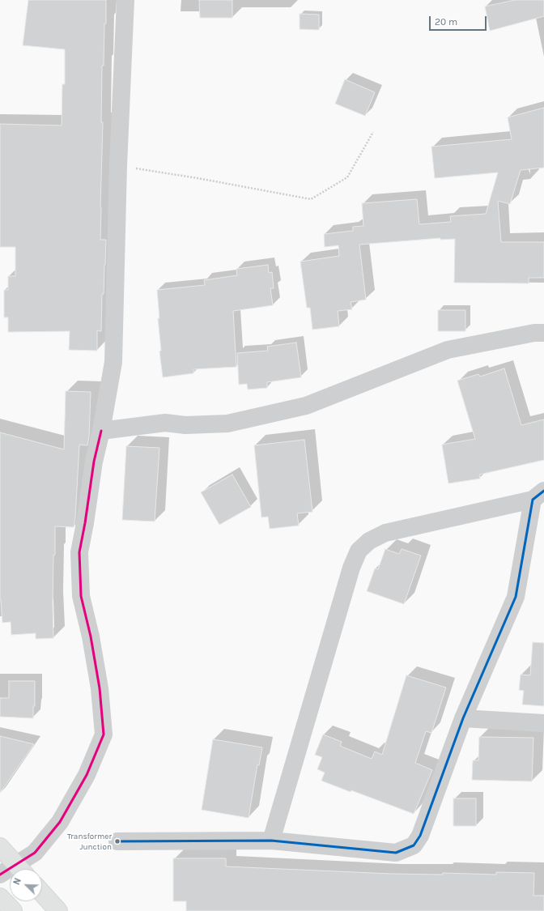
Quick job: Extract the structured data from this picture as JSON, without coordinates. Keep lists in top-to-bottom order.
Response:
{
  "places": ["Transformer Junction"],
  "scale_bar": "20 m",
  "north": "top left"
}
